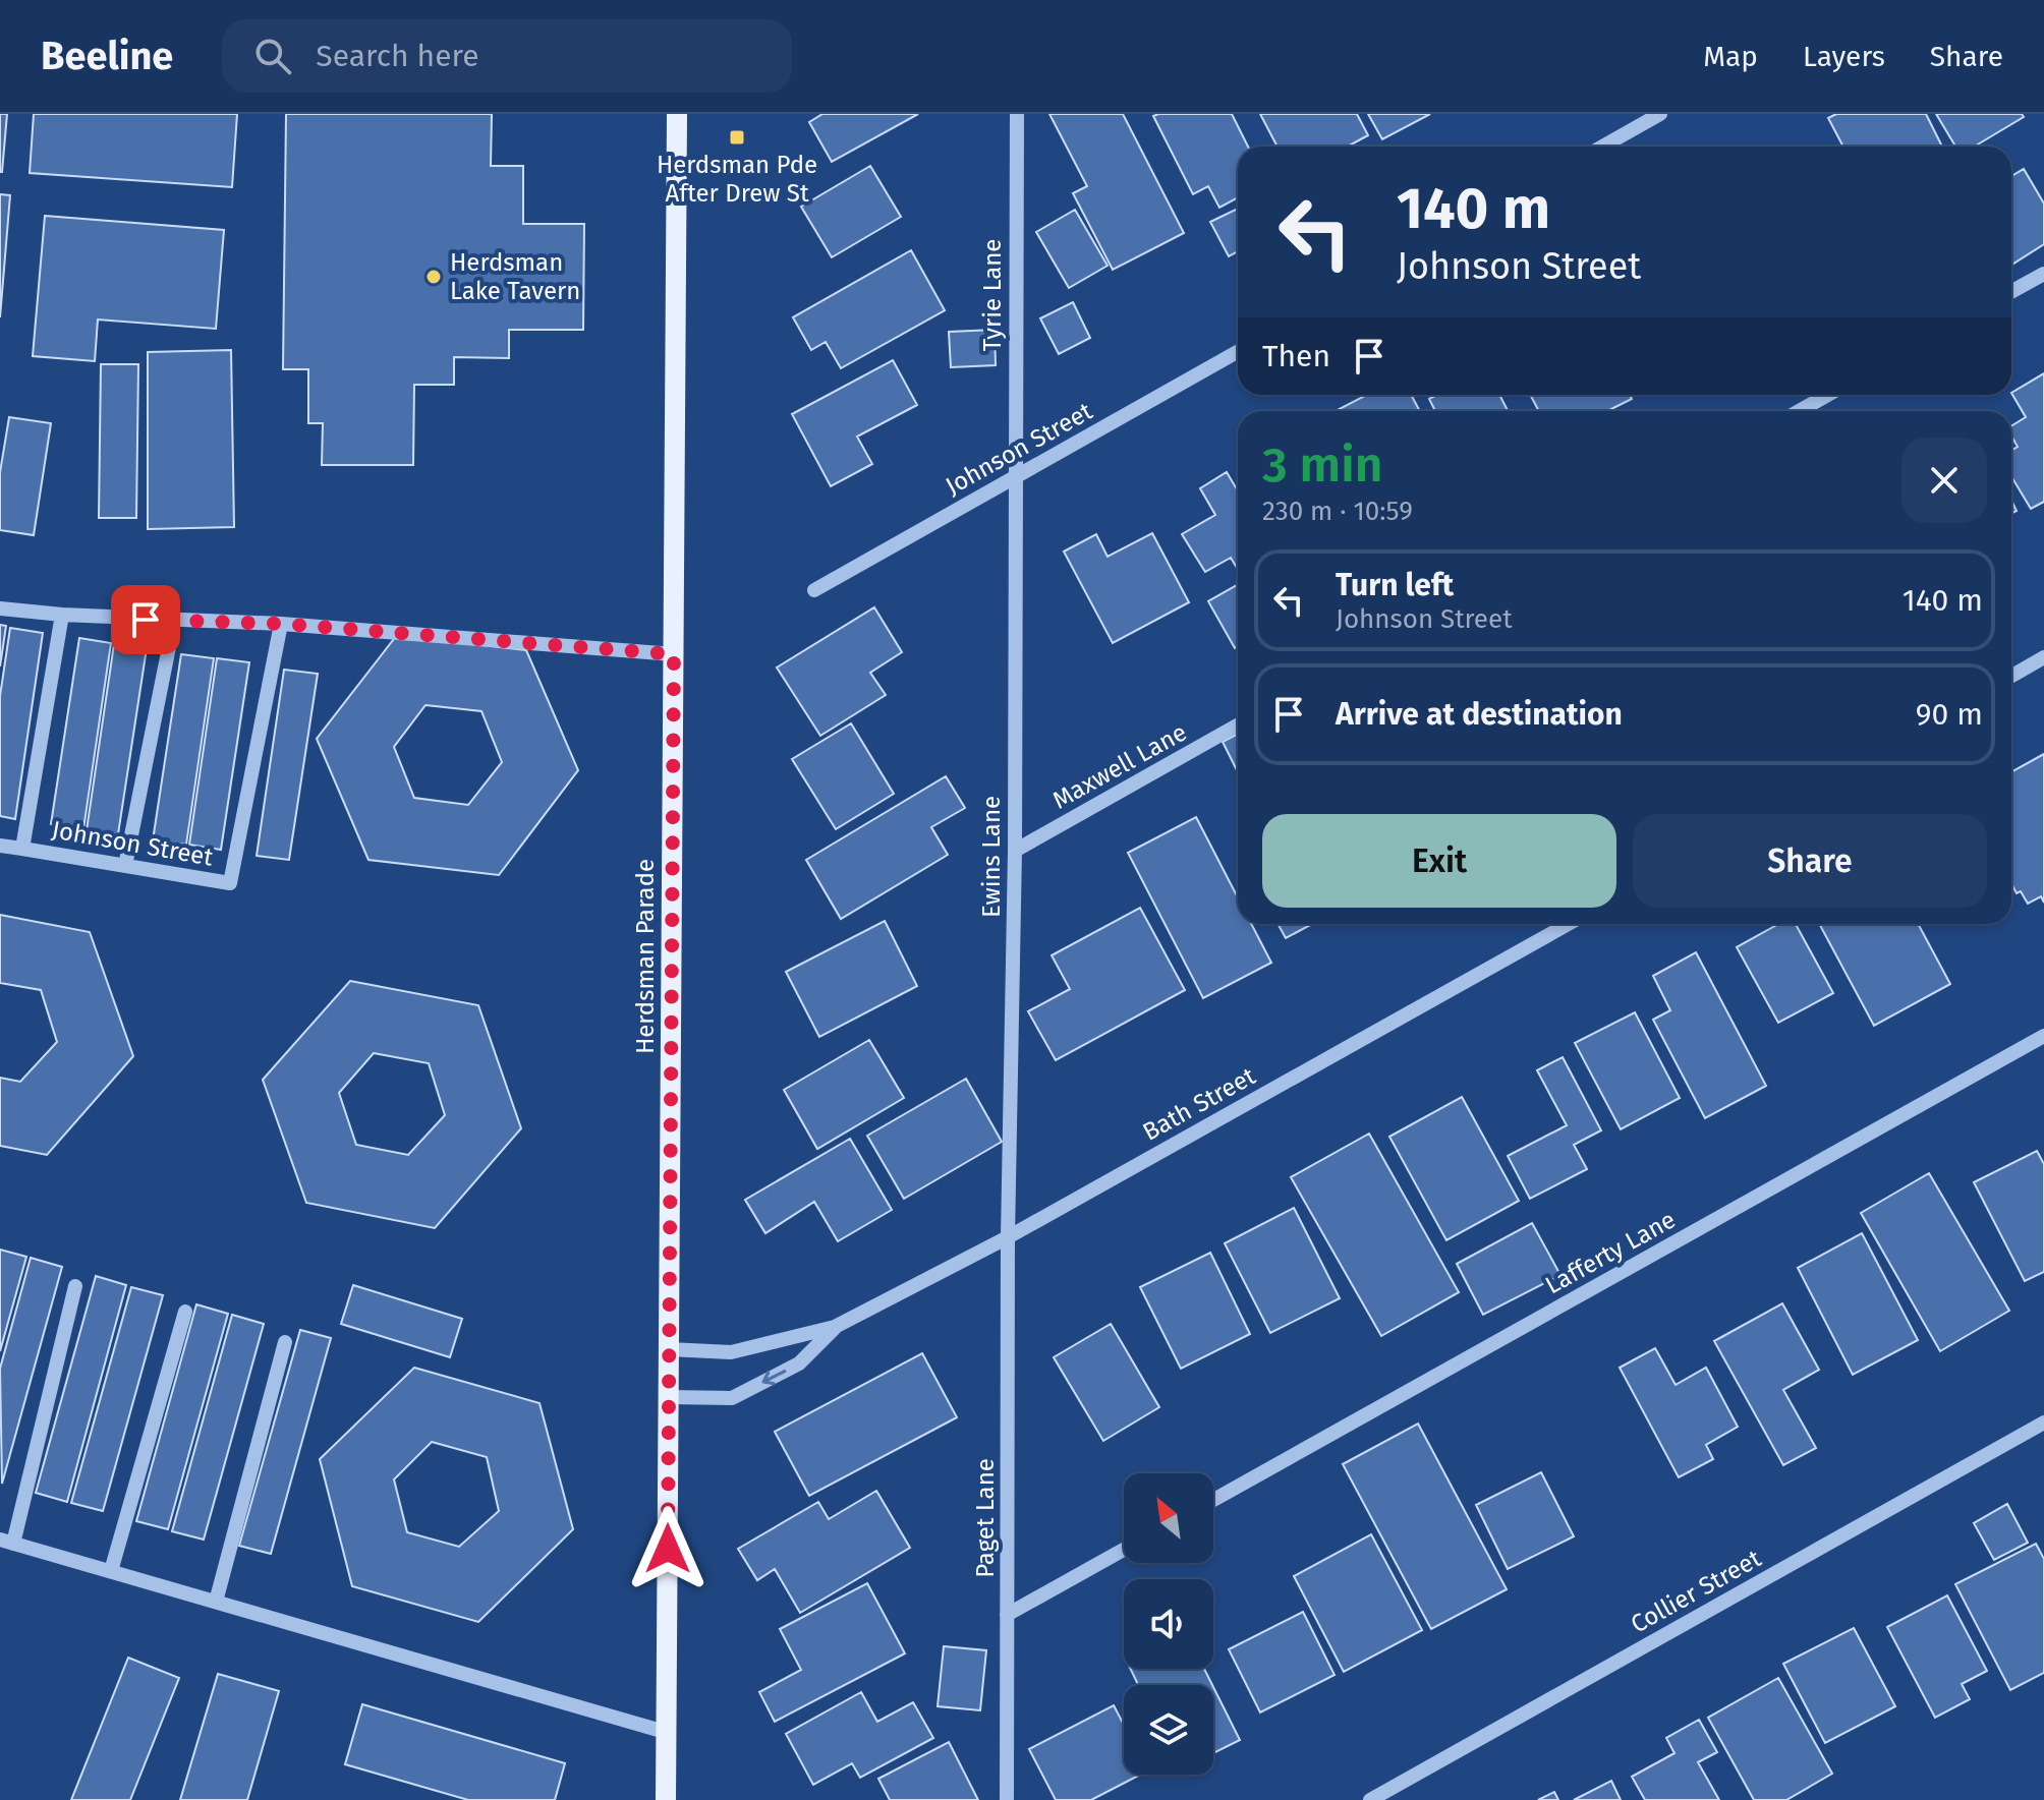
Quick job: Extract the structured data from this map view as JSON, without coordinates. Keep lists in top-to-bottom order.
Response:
{
  "streets": {
    "main road": ["Herdsman Parade"],
    "street": [
      "Tyrie Lane",
      "Johnson Street",
      "Maxwell Lane",
      "Ewins Lane",
      "Bath Street",
      "Lafferty Lane",
      "Paget Lane",
      "Collier Street"
    ]
  },
  "crossings": [
    ["Tyrie Lane", "Johnson Street"],
    ["Tyrie Lane", "Ewins Lane"],
    ["Johnson Street", "Ewins Lane"],
    ["Maxwell Lane", "Ewins Lane"],
    ["Ewins Lane", "Bath Street"],
    ["Ewins Lane", "Paget Lane"],
    ["Herdsman Parade", "Bath Street"],
    ["Bath Street", "Paget Lane"]
  ],
  "places": {
    "transit": ["Herdsman Pde After Drew St"],
    "other": ["Herdsman Lake Tavern"]
  },
  "north": "top left",
  "page": {
    "header": "Beeline",
    "search": "Search here",
    "nav": ["Map", "Layers", "Share"],
    "turn": ["140 m", "Johnson Street"],
    "then": "Then",
    "heading": ["3 min", "230 m · 10:59"],
    "list": [
      {
        "name": "Turn left",
        "note": "Johnson Street",
        "value": "140 m"
      },
      {
        "name": "Arrive at destination",
        "value": "90 m"
      }
    ],
    "buttons": ["Exit", "Share"]
  }
}
